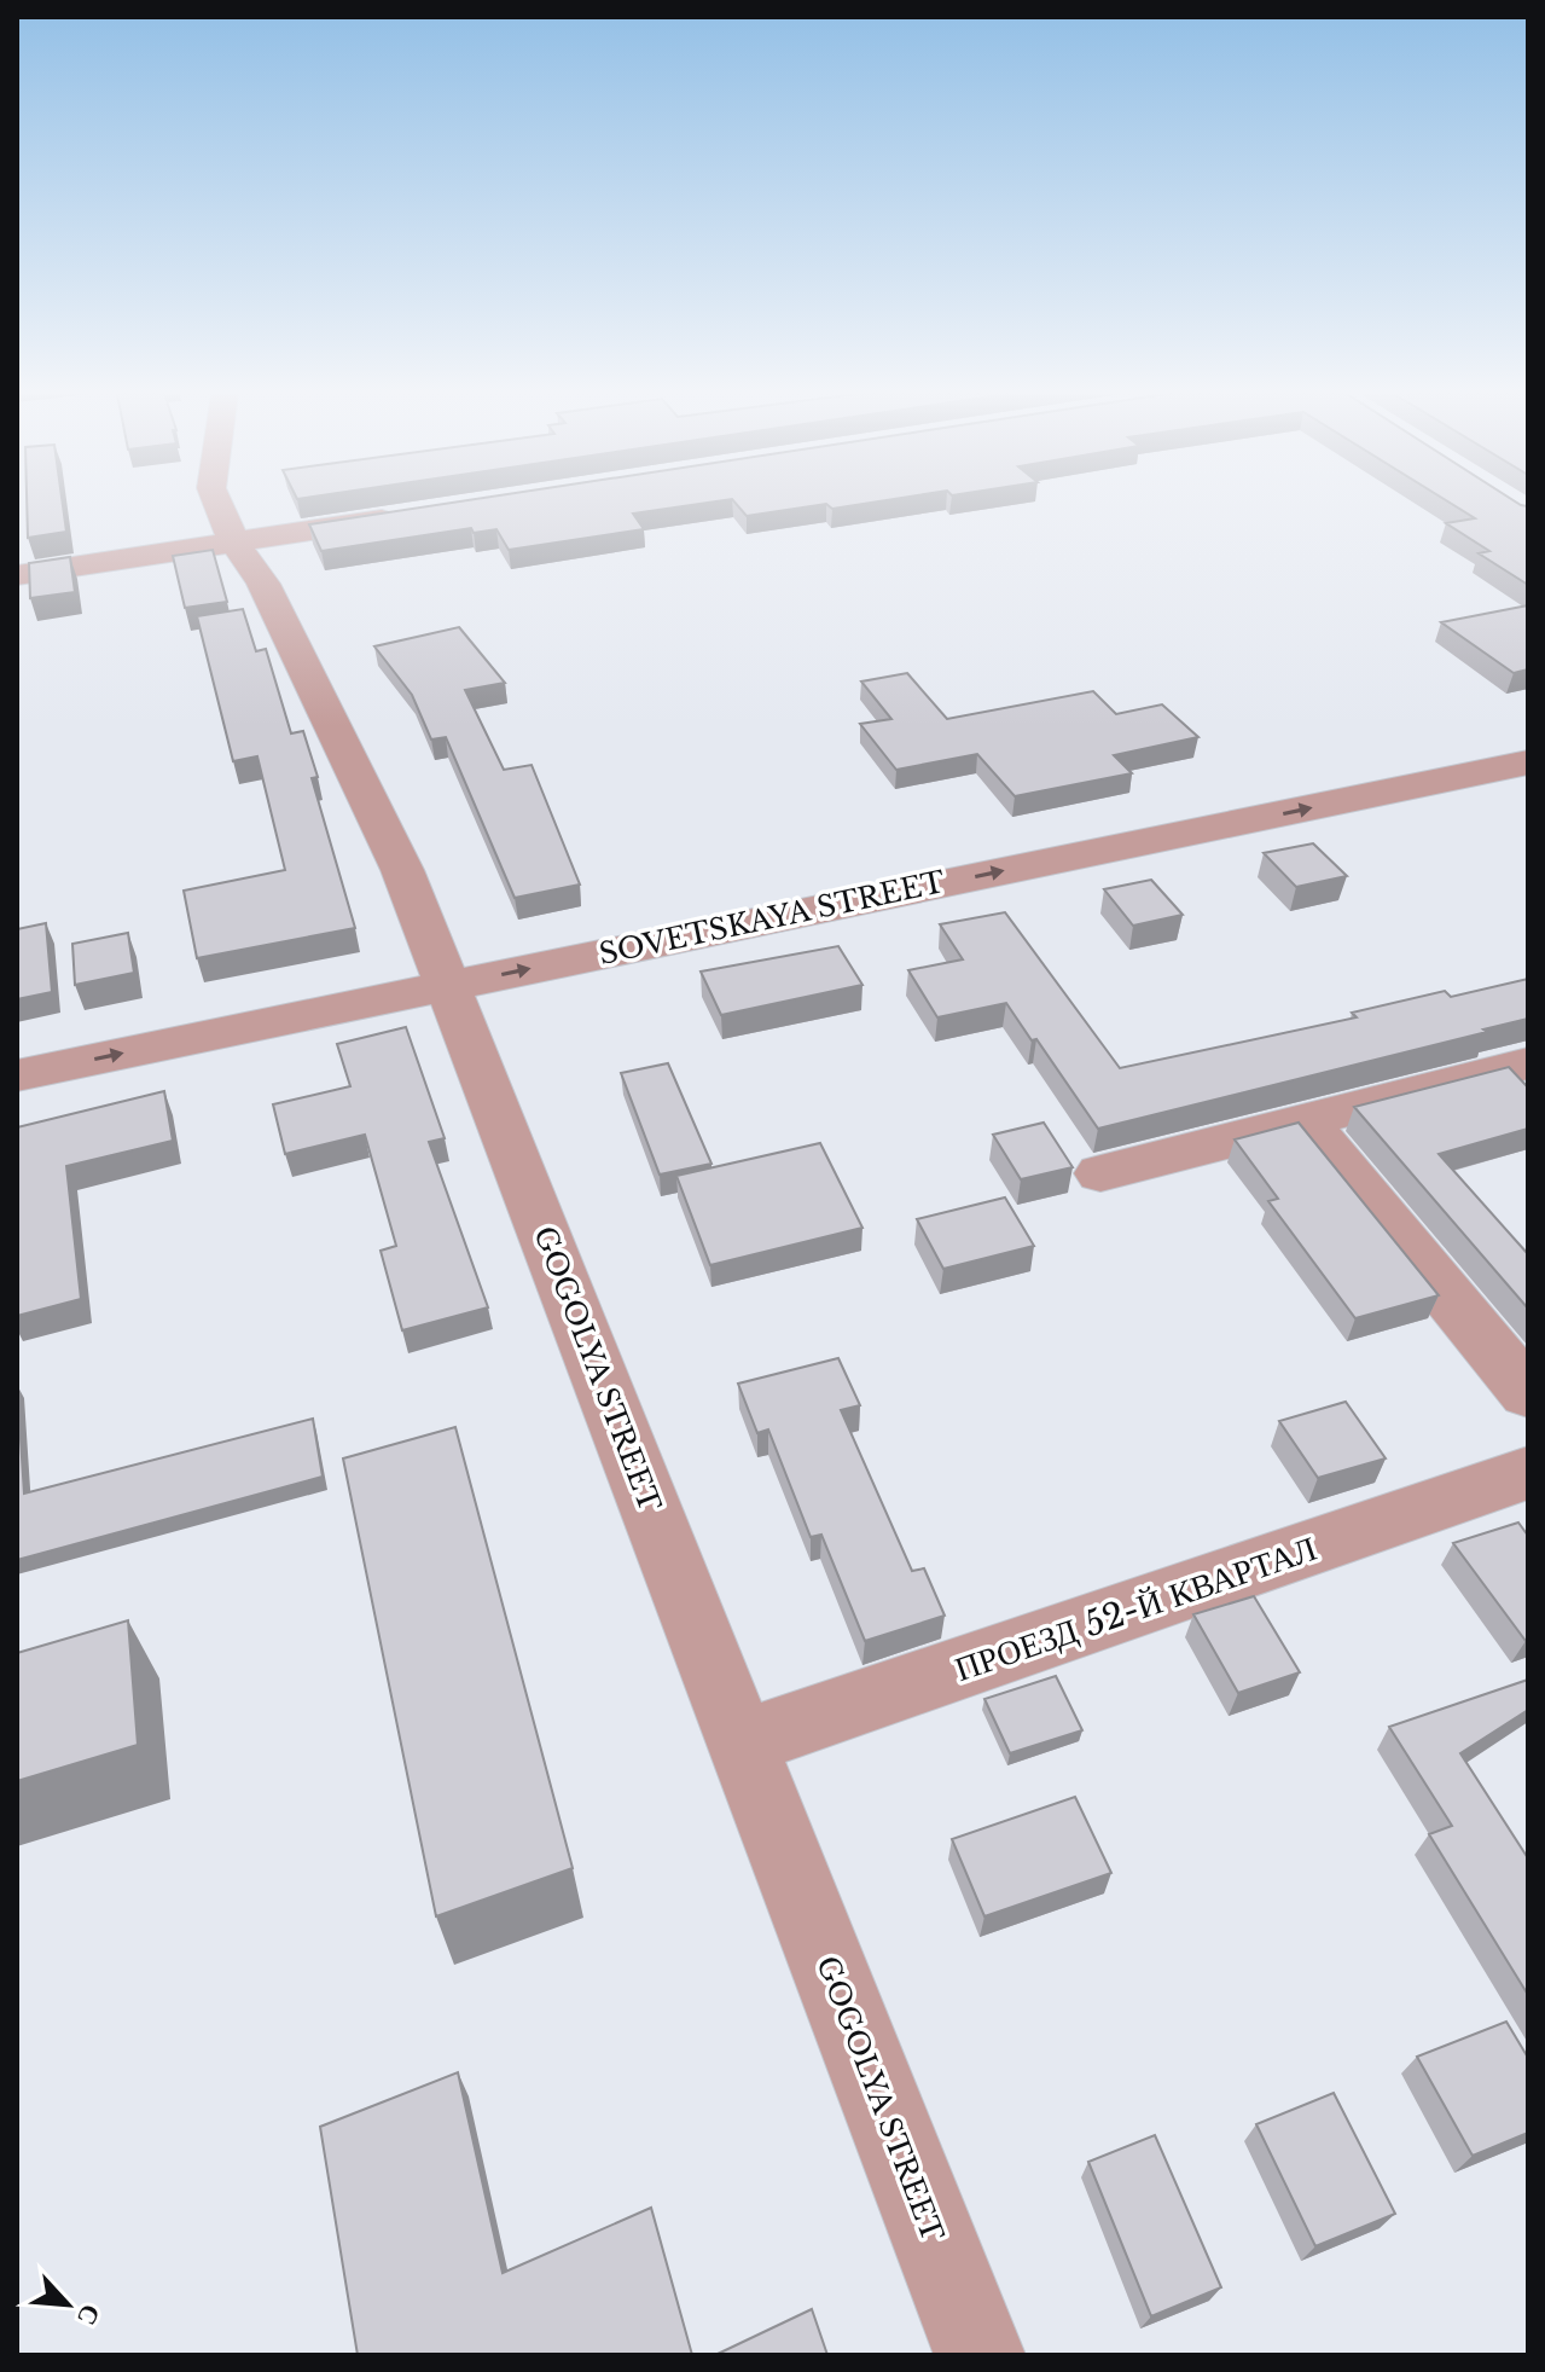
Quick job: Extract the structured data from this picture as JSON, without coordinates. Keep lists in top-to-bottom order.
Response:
{
  "streets": {
    "street": ["SOVETSKAYA STREET", "GOGOLYA STREET", "ПРОЕЗД 52-Й КВАРТАЛ"]
  },
  "crossings": [
    ["SOVETSKAYA STREET", "GOGOLYA STREET"],
    ["GOGOLYA STREET", "ПРОЕЗД 52-Й КВАРТАЛ"]
  ],
  "north": "bottom right"
}
